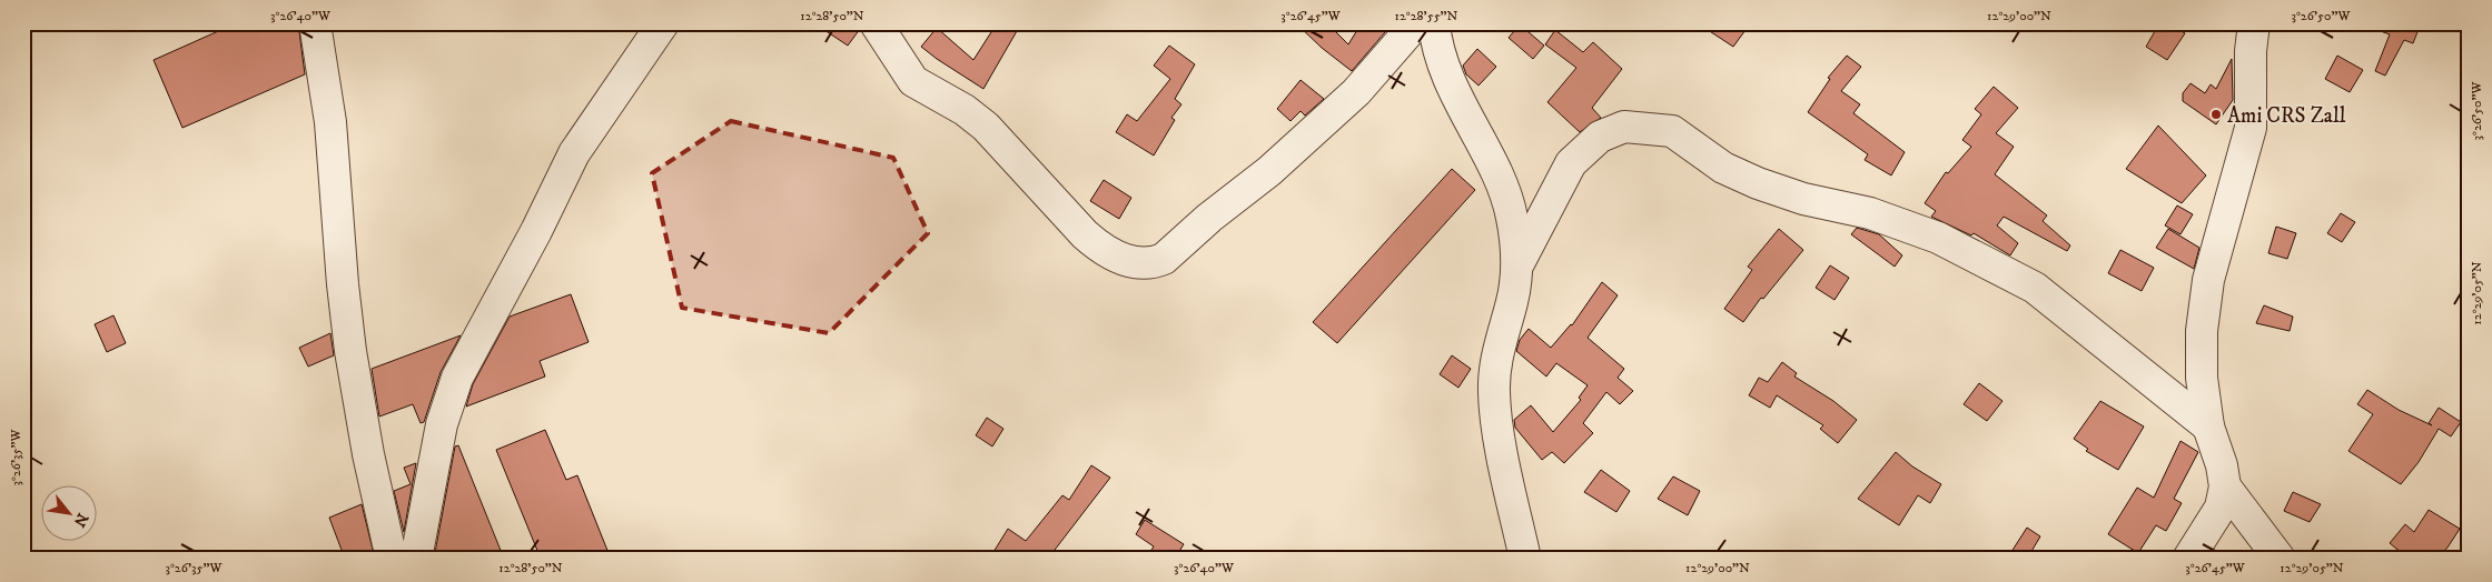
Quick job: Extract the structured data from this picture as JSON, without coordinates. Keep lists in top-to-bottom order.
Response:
{
  "places": ["Ami CRS Zall"],
  "north": "bottom right",
  "coordinates": [
    "3°26'40\"W",
    "12°28'50\"N",
    "3°26'45\"W",
    "12°28'55\"N",
    "12°29'00\"N",
    "3°26'50\"W",
    "12°29'05\"N",
    "3°26'35\"W"
  ]
}
